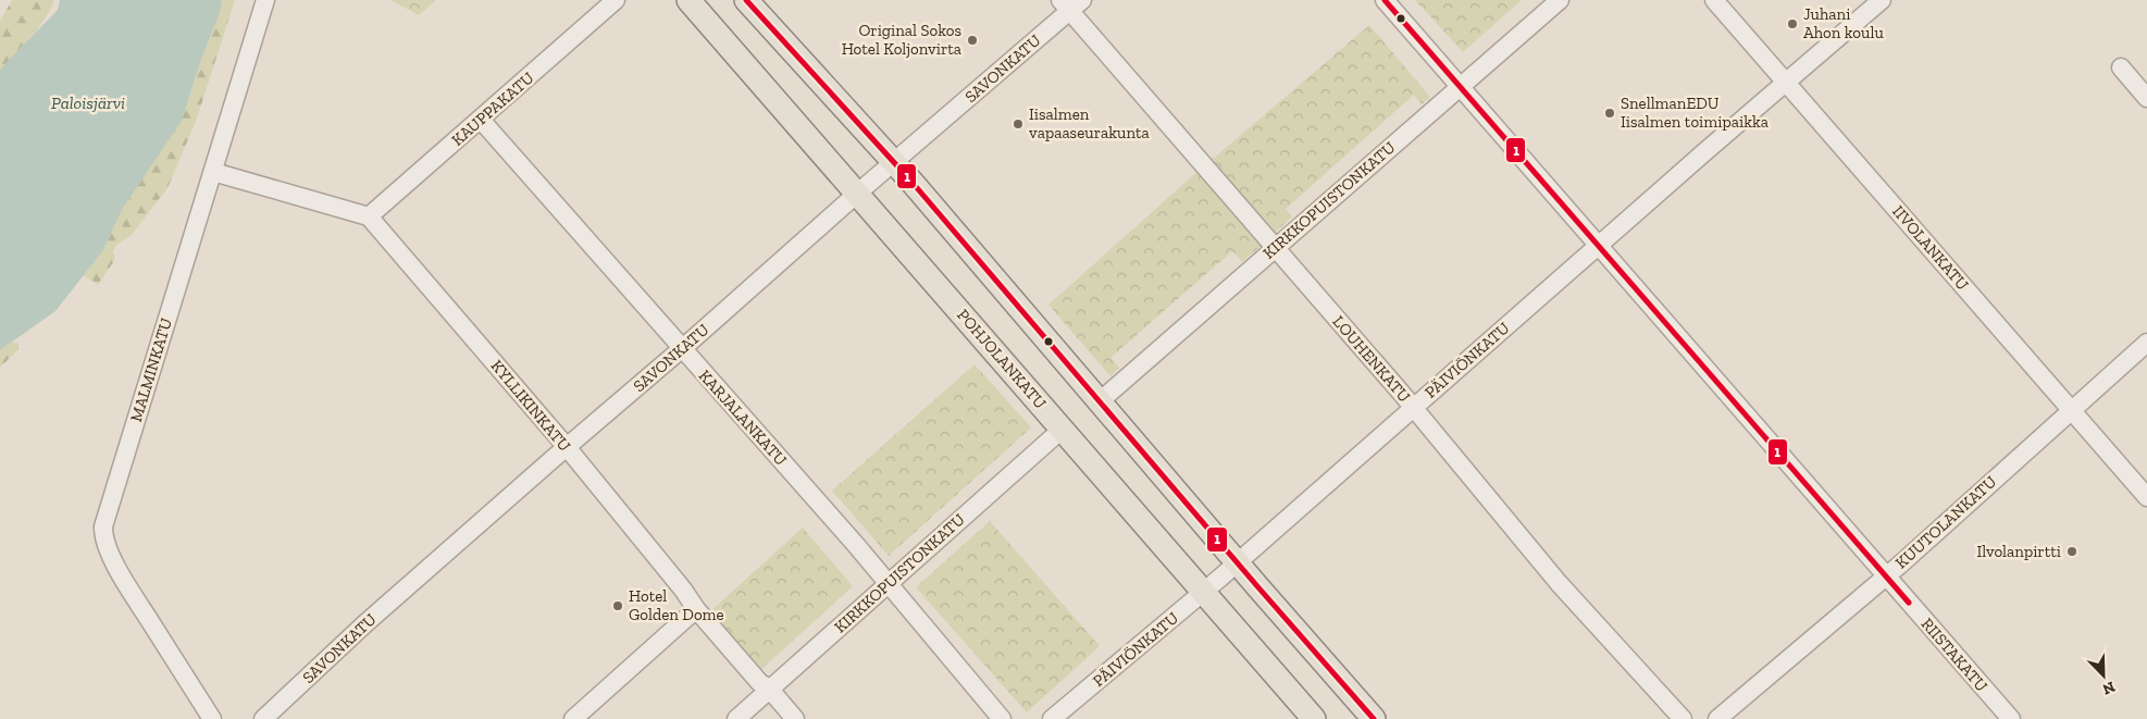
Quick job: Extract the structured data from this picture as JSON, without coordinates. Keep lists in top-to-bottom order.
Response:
{
  "streets": {
    "main road": ["POHJOLANKATU"],
    "street": [
      "SAVONKATU",
      "KAUPPAKATU",
      "KIRKKOPUISTONKATU",
      "IIVOLANKATU",
      "LOUHENKATU",
      "PÄIVIÖNKATU",
      "MALMINKATU",
      "KYLLIKINKATU",
      "KARJALANKATU",
      "KUUTOLANKATU",
      "RIISTAKATU"
    ]
  },
  "crossings": [
    ["SAVONKATU", "POHJOLANKATU"],
    ["SAVONKATU", "LOUHENKATU"],
    ["SAVONKATU", "KYLLIKINKATU"],
    ["SAVONKATU", "KARJALANKATU"],
    ["KAUPPAKATU", "KYLLIKINKATU"],
    ["KAUPPAKATU", "KARJALANKATU"],
    ["KIRKKOPUISTONKATU", "POHJOLANKATU"],
    ["KIRKKOPUISTONKATU", "LOUHENKATU"],
    ["KIRKKOPUISTONKATU", "KYLLIKINKATU"],
    ["KIRKKOPUISTONKATU", "KARJALANKATU"],
    ["KIRKKOPUISTONKATU", "RIISTAKATU"],
    ["IIVOLANKATU", "PÄIVIÖNKATU"],
    ["IIVOLANKATU", "KUUTOLANKATU"],
    ["POHJOLANKATU", "PÄIVIÖNKATU"],
    ["LOUHENKATU", "PÄIVIÖNKATU"],
    ["PÄIVIÖNKATU", "RIISTAKATU"],
    ["KUUTOLANKATU", "RIISTAKATU"]
  ],
  "water": ["Paloisjärvi"],
  "places": [
    "Juhani Ahon koulu",
    "Original Sokos Hotel Koljonvirta",
    "SnellmanEDU Iisalmen toimipaikka",
    "Iisalmen vapaaseurakunta",
    "Ilvolanpirtti",
    "Hotel Golden Dome"
  ],
  "lines": ["transit line 1"],
  "north": "bottom right"
}
